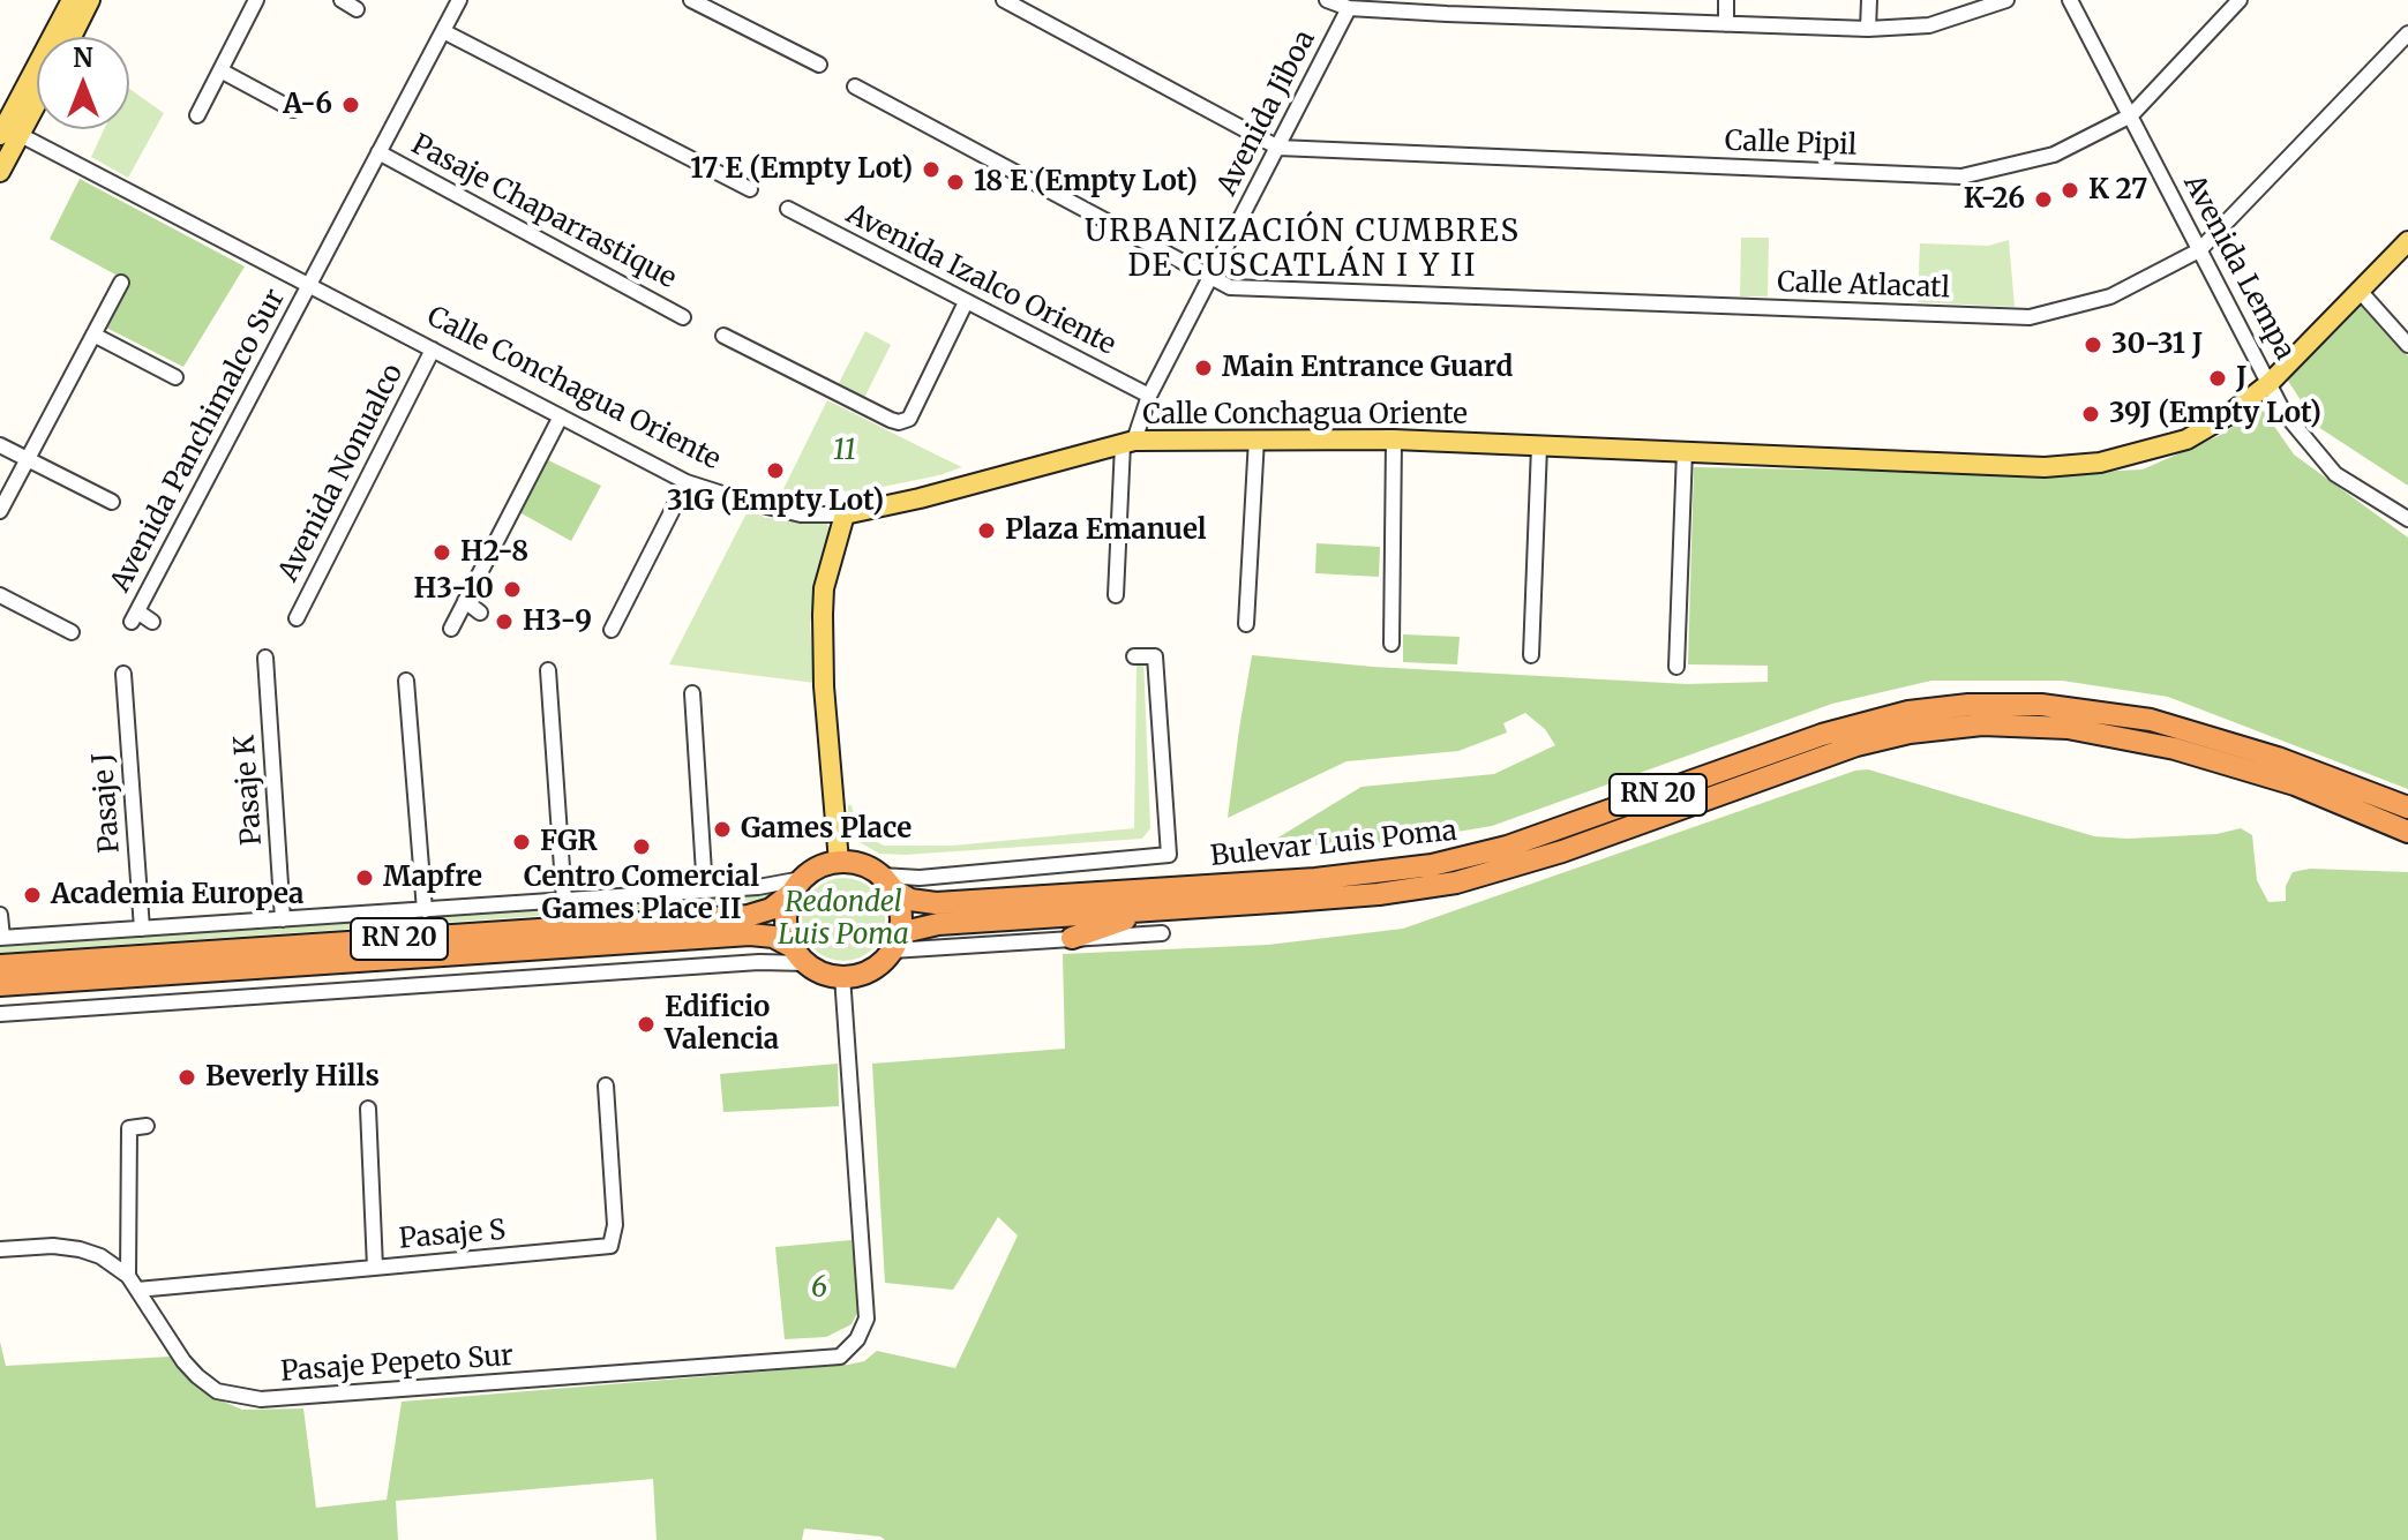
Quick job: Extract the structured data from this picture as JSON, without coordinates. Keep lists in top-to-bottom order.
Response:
{
  "streets": {
    "highway": ["RN 20", "Bulevar Luis Poma"],
    "main road": ["Calle Conchagua Oriente"],
    "street": [
      "Avenida Jiboa",
      "Calle Pipil",
      "Pasaje Chaparrastique",
      "Avenida Lempa",
      "Avenida Izalco Oriente",
      "Calle Atlacatl",
      "Avenida Panchimalco Sur",
      "Avenida Nonualco",
      "Pasaje K",
      "Pasaje J",
      "Pasaje S",
      "Pasaje Pepeto Sur"
    ]
  },
  "crossings": [
    ["Avenida Jiboa", "Calle Pipil"],
    ["Avenida Jiboa", "Avenida Izalco Oriente"],
    ["Avenida Jiboa", "Calle Atlacatl"],
    ["Avenida Jiboa", "Calle Conchagua Oriente"],
    ["Calle Pipil", "Avenida Lempa"],
    ["Pasaje Chaparrastique", "Avenida Panchimalco Sur"],
    ["Avenida Lempa", "Calle Atlacatl"],
    ["Avenida Lempa", "Calle Conchagua Oriente"],
    ["Calle Conchagua Oriente", "Avenida Panchimalco Sur"],
    ["Calle Conchagua Oriente", "Avenida Nonualco"],
    ["RN 20", "Bulevar Luis Poma"],
    ["RN 20", "Pasaje Pepeto Sur"],
    ["Bulevar Luis Poma", "Pasaje Pepeto Sur"],
    ["Pasaje S", "Pasaje Pepeto Sur"]
  ],
  "districts": ["URBANIZACIÓN CUMBRES DE CUSCATLÁN I Y II"],
  "parks": ["11", "Redondel Luis Poma", "6"],
  "places": [
    "A-6",
    "17 E (Empty Lot)",
    "18 E (Empty Lot)",
    "K 27",
    "K-26",
    "30-31 J",
    "Main Entrance Guard",
    "J",
    "39J (Empty Lot)",
    "31G (Empty Lot)",
    "Plaza Emanuel",
    "H2-8",
    "H3-10",
    "H3-9",
    "Games Place",
    "FGR",
    "Centro Comercial Games Place II",
    "Mapfre",
    "Academia Europea",
    "Edificio Valencia",
    "Beverly Hills"
  ],
  "north": "top"
}
